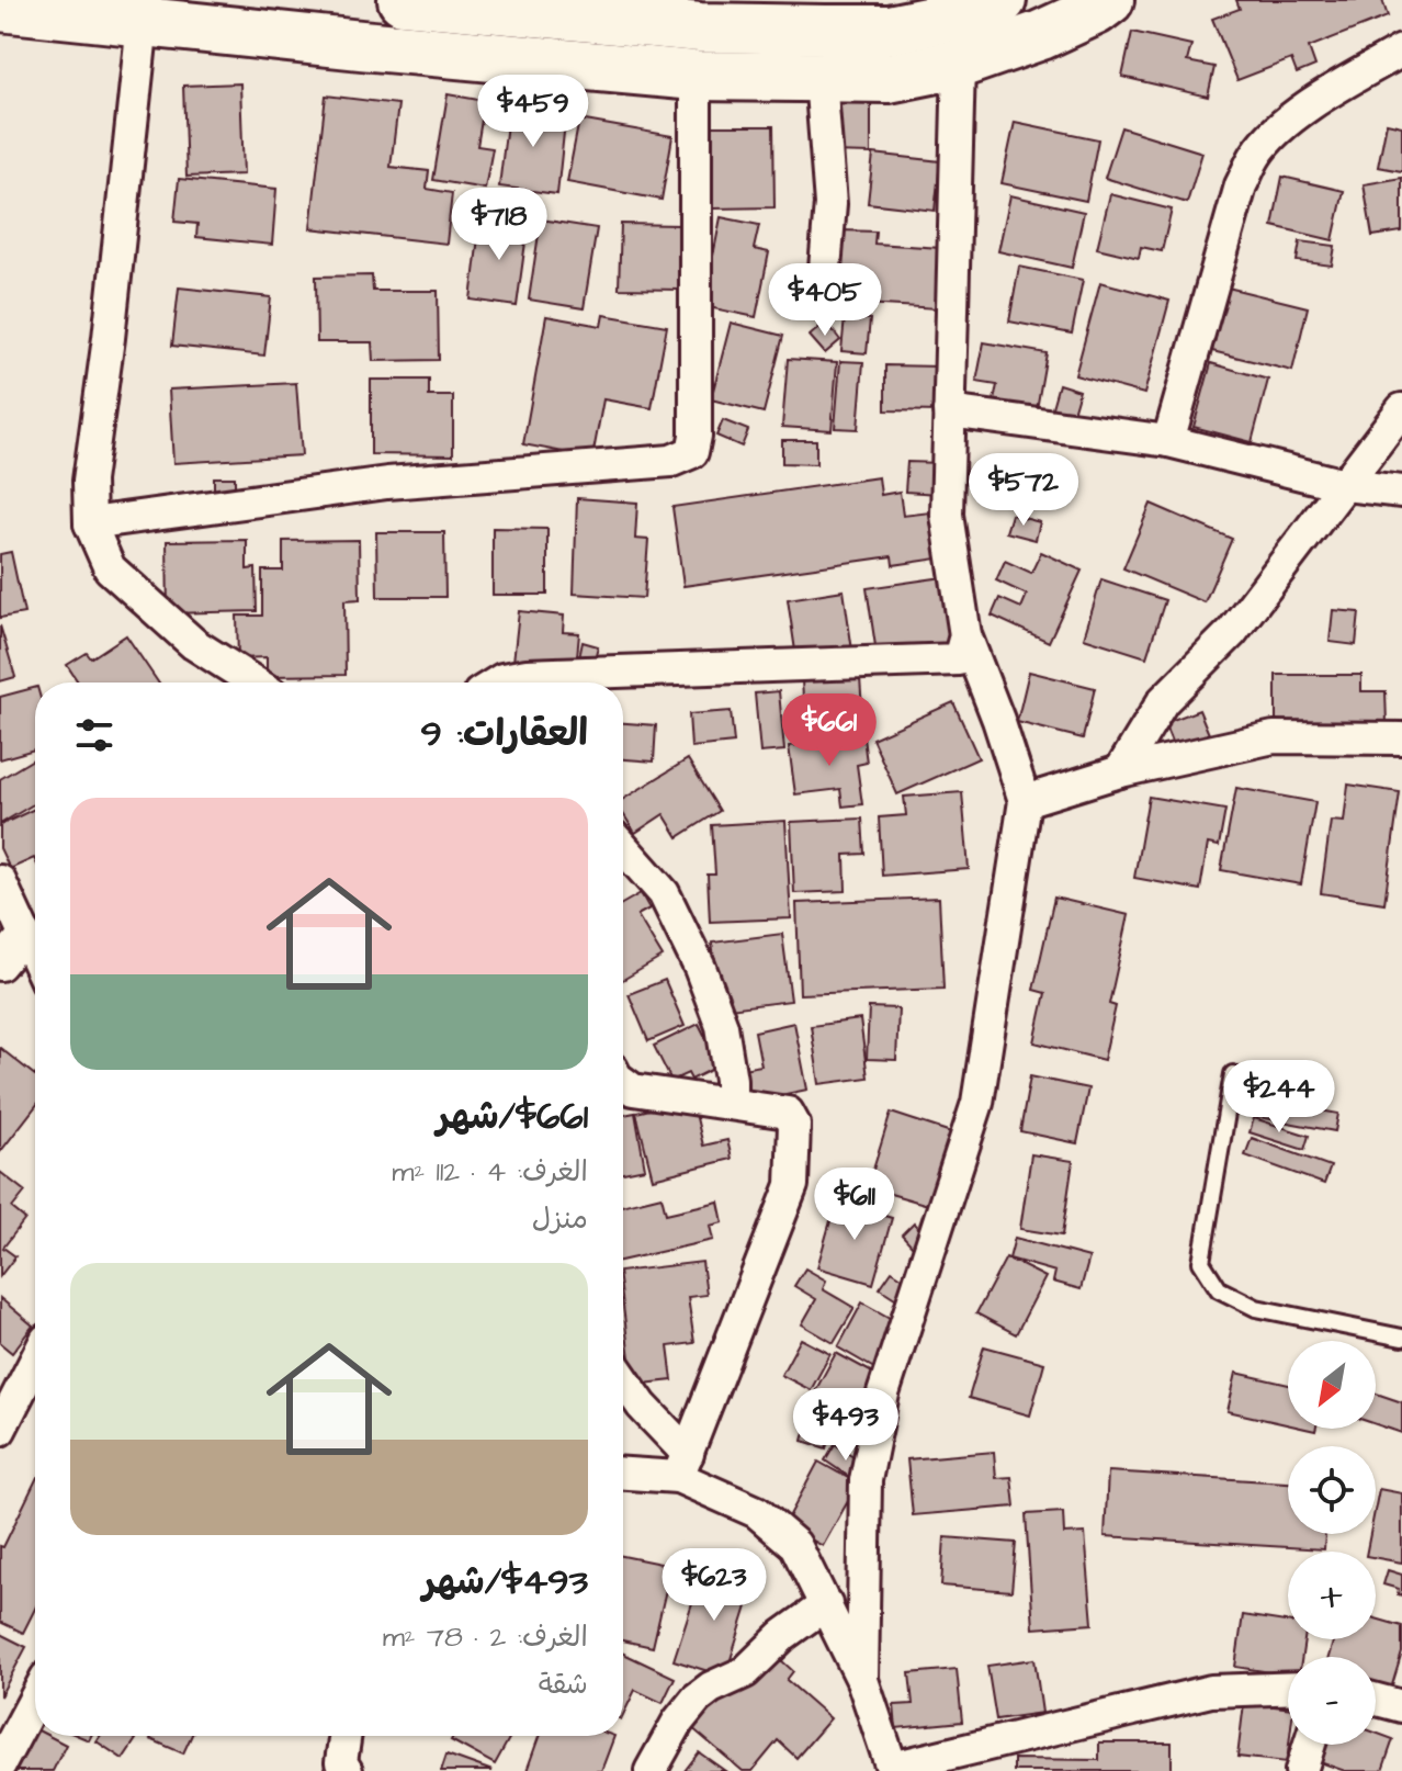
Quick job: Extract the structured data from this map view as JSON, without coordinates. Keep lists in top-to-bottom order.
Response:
{
  "north": "bottom left",
  "page": {
    "price": [
      "$459",
      "$718",
      "$405",
      "$572",
      "$661",
      "$244",
      "$611",
      "$493",
      "$623"
    ],
    "heading": "العقارات: 9",
    "list": [
      {
        "name": "$661/شهر",
        "note": "الغرف: 4 · 112 m² · منزل"
      },
      {
        "name": "$493/شهر",
        "note": "الغرف: 2 · 78 m² · شقة"
      }
    ],
    "map_buttons": ["+", "−"]
  }
}
